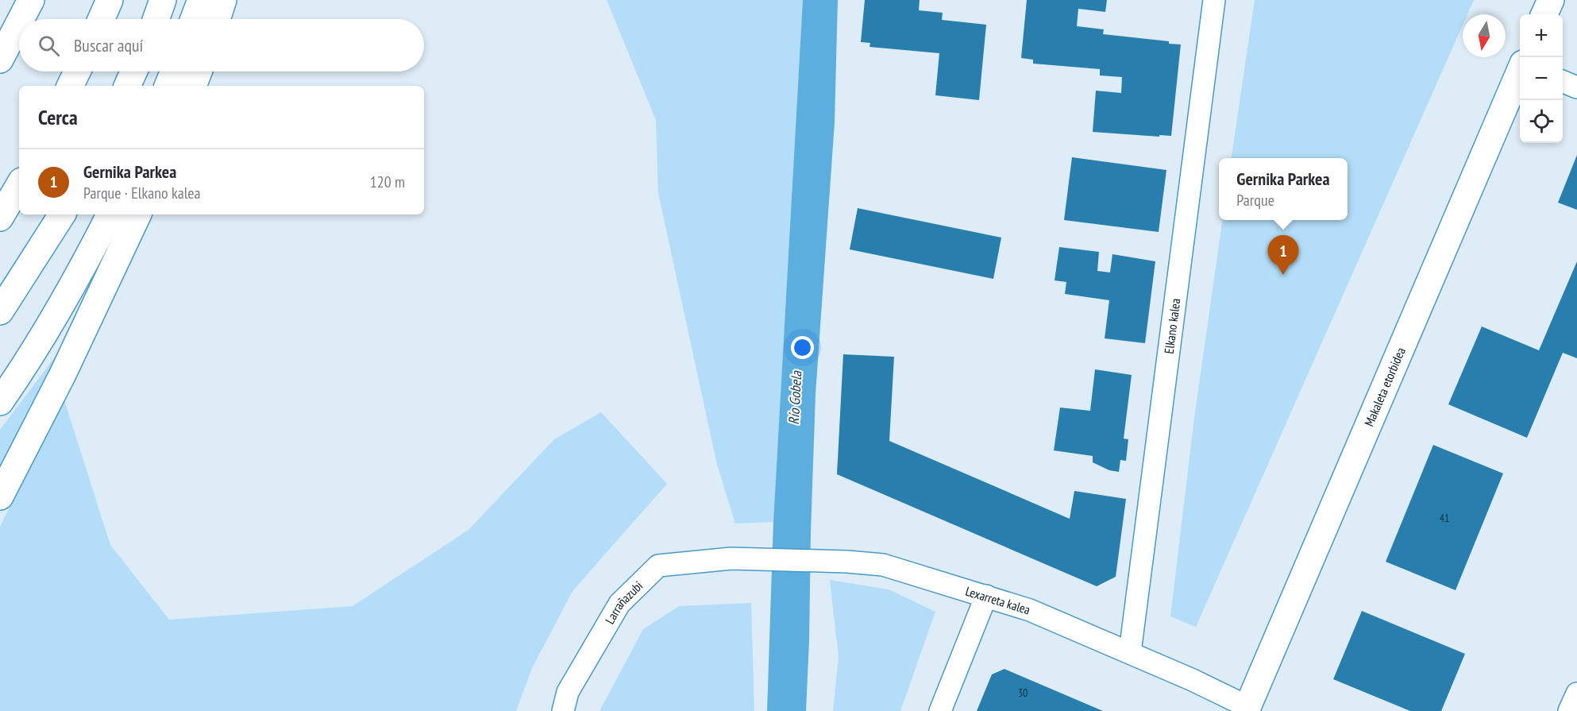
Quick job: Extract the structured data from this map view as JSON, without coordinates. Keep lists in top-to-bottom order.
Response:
{
  "streets": {
    "main road": ["Makaleta etorbidea"],
    "street": ["Elkano kalea", "Lexarreta kalea", "Larrañazubi"]
  },
  "crossings": [
    ["Elkano kalea", "Lexarreta kalea"],
    ["Makaleta etorbidea", "Lexarreta kalea"],
    ["Lexarreta kalea", "Larrañazubi"]
  ],
  "water": ["Río Gobela"],
  "house_numbers": ["41", "30"],
  "north": "bottom",
  "page": {
    "map_buttons": ["+", "−"],
    "search": "Buscar aquí",
    "heading": "Cerca",
    "list": [
      {
        "mark": "1",
        "name": "Gernika Parkea",
        "note": "Parque · Elkano kalea",
        "value": "120 m"
      }
    ],
    "popup": ["Gernika Parkea", "Parque"],
    "pins": "1"
  }
}
